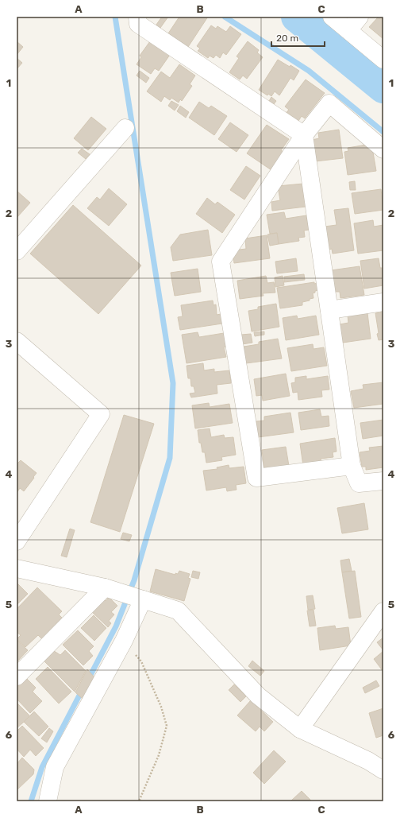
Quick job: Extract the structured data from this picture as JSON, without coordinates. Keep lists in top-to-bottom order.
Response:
{
  "scale_bar": "20 m",
  "grid": {
    "columns": ["A", "B", "C"],
    "rows": [
      "1",
      "2",
      "3",
      "4",
      "5",
      "6"
    ]
  }
}
